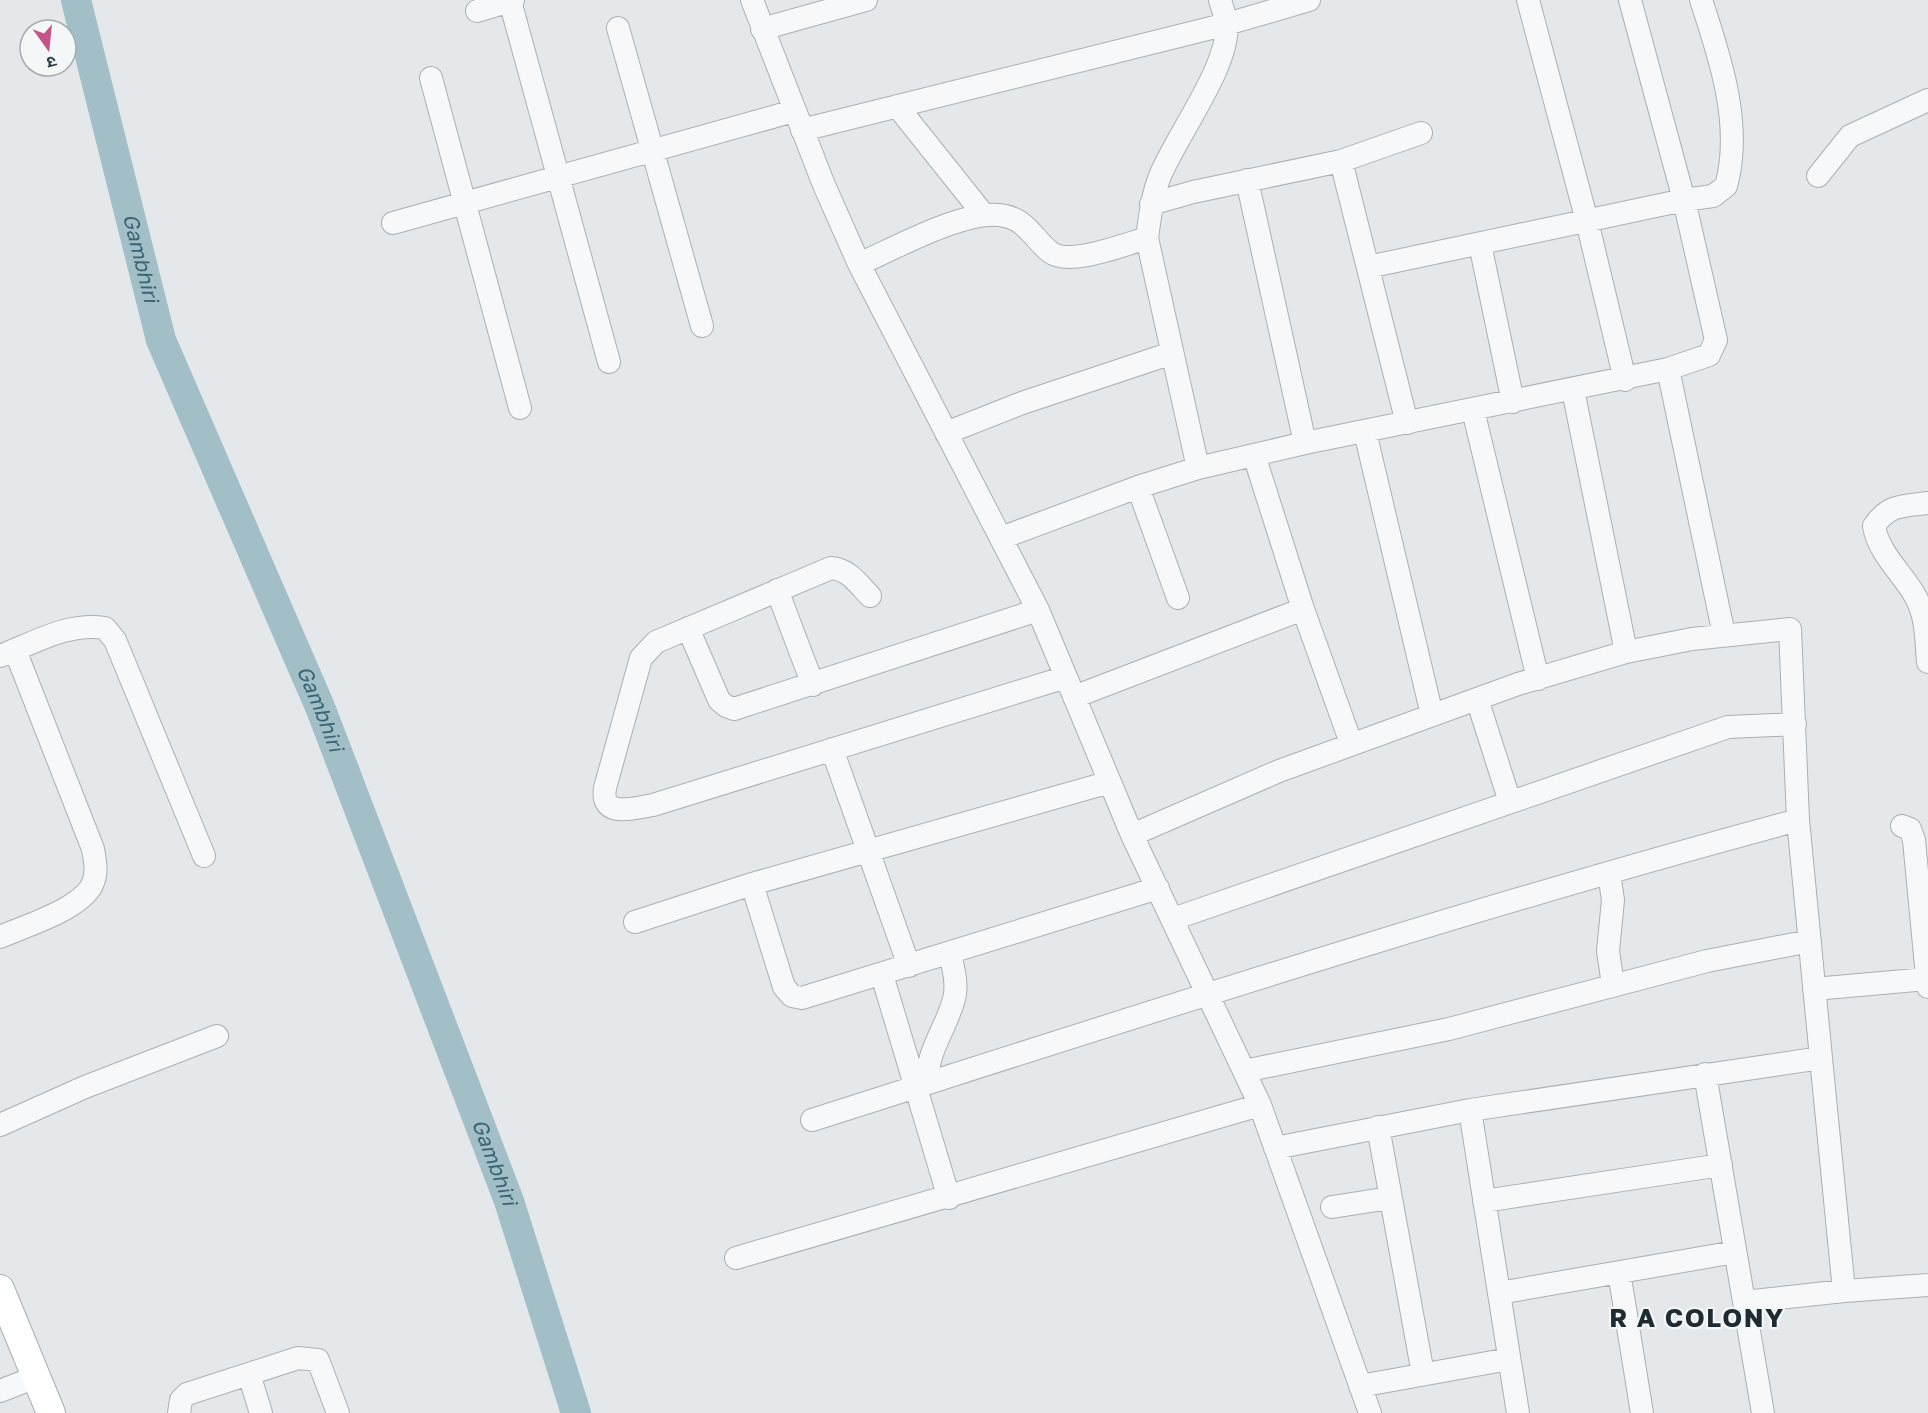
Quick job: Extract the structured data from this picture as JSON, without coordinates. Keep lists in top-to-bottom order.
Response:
{
  "districts": ["R A COLONY"],
  "water": ["Gambhiri"],
  "north": "bottom"
}
